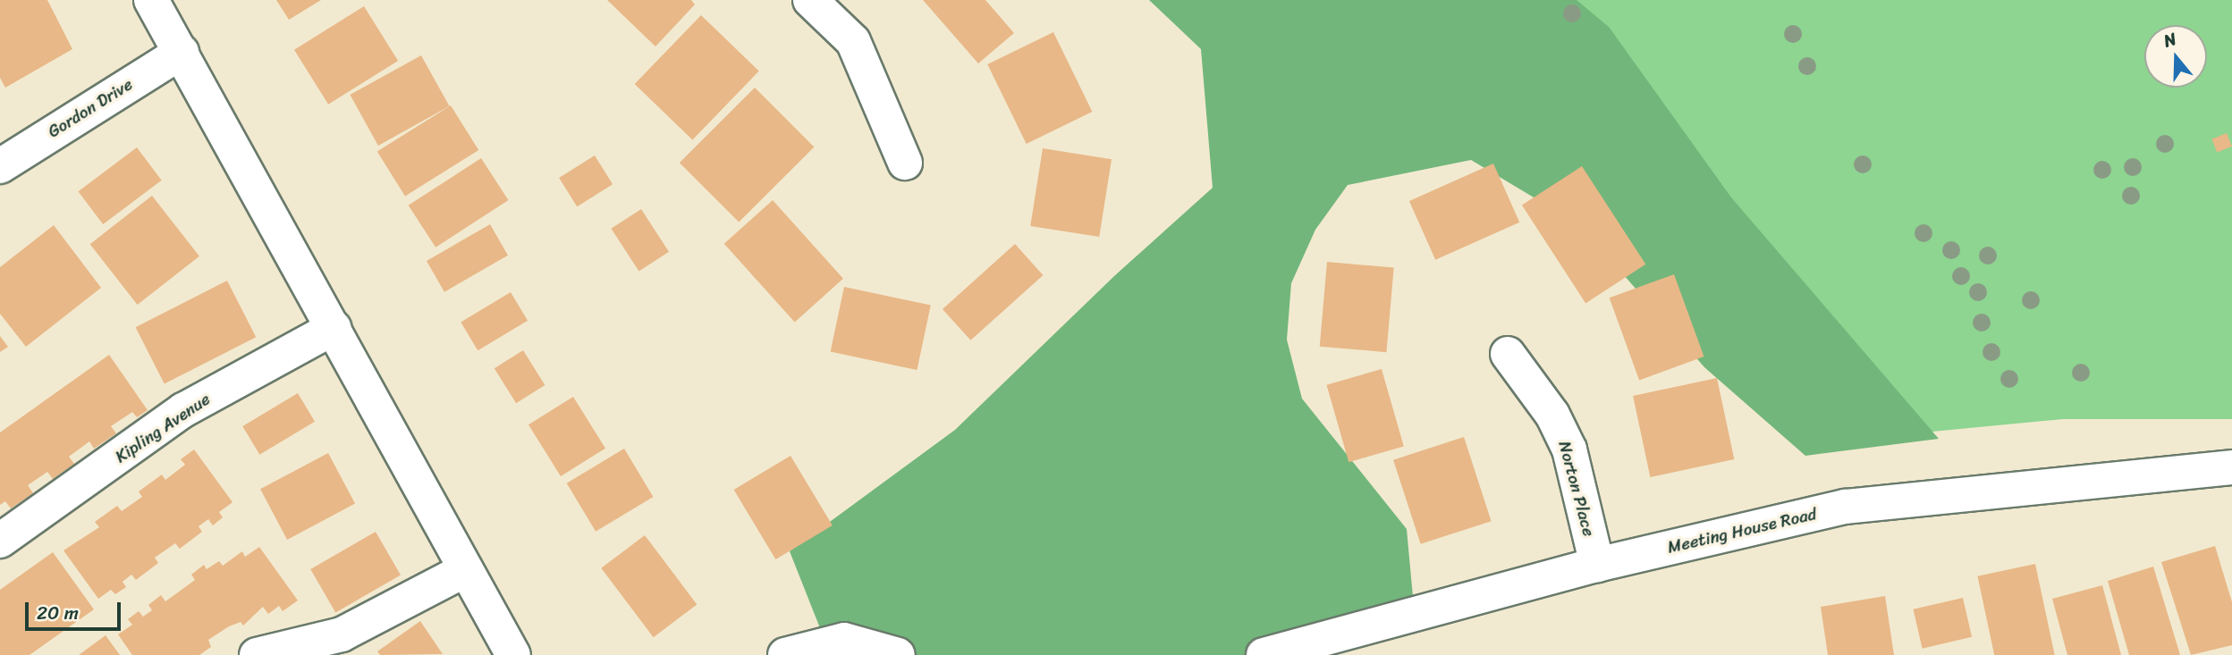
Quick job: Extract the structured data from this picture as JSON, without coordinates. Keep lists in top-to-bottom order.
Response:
{
  "streets": {
    "street": [
      "Gordon Drive",
      "Kipling Avenue",
      "Norton Place",
      "Meeting House Road"
    ]
  },
  "crossings": [
    ["Norton Place", "Meeting House Road"]
  ],
  "scale_bar": "20 m",
  "north": "top"
}
